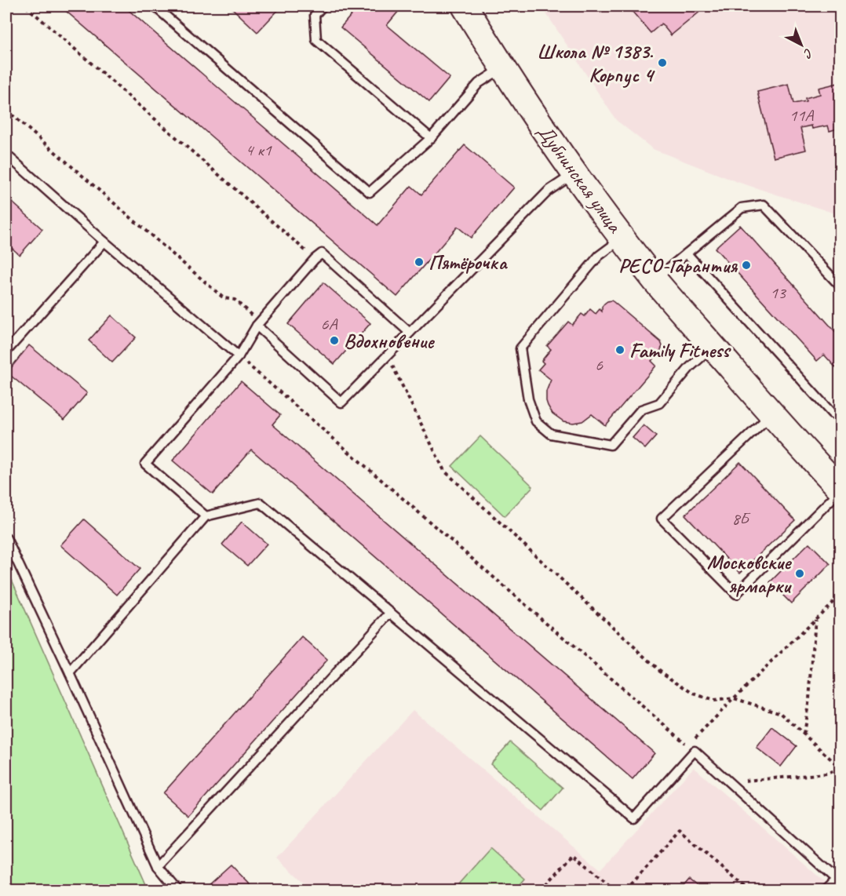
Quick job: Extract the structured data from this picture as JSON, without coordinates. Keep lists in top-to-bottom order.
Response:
{
  "streets": {
    "main road": ["Дубнинская улица"]
  },
  "places": [
    "Школа № 1383. Корпус 4",
    "Пятёрочка",
    "РЕСО-Гарантия",
    "Вдохновение",
    "Family Fitness",
    "Московские ярмарки"
  ],
  "house_numbers": [
    "11А",
    "4 к1",
    "13",
    "6А",
    "6",
    "8Б"
  ],
  "north": "bottom right"
}
